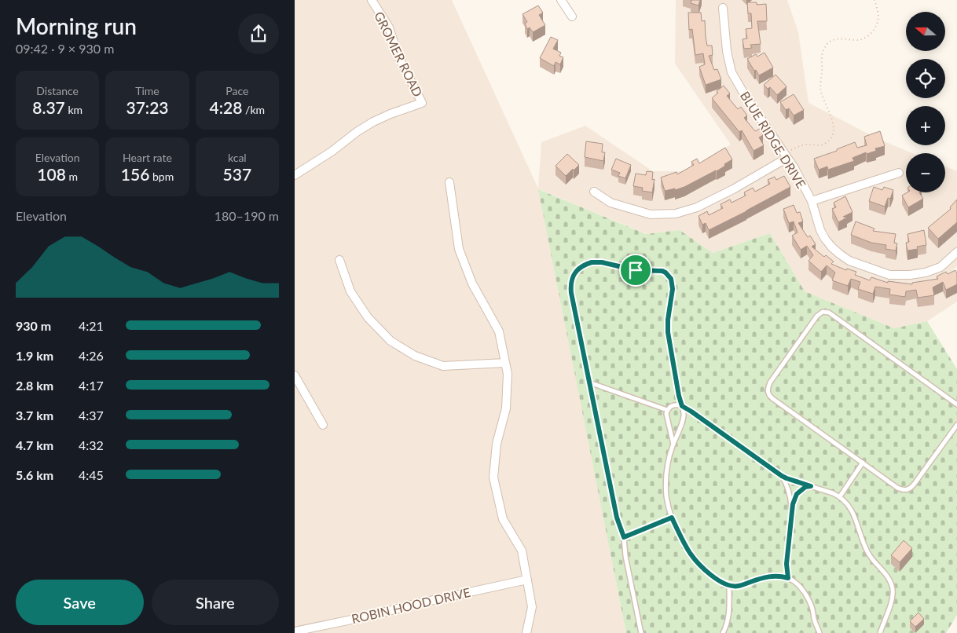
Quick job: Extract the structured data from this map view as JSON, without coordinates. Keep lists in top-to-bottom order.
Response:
{
  "streets": {
    "street": ["GROMER ROAD", "BLUE RIDGE DRIVE", "ROBIN HOOD DRIVE"]
  },
  "north": "left",
  "page": {
    "heading": ["Morning run", "09:42 · 9 × 930 m"],
    "map_buttons": ["+", "−"],
    "stats": [
      ["Distance", "8.37 km"],
      ["Time", "37:23"],
      ["Pace", "4:28 /km"],
      ["Elevation", "108 m"],
      ["Heart rate", "156 bpm"],
      ["kcal", "537"]
    ],
    "chart": ["Elevation", "180–190 m"],
    "list": [
      {
        "name": "930 m",
        "note": "4:21"
      },
      {
        "name": "1.9 km",
        "note": "4:26"
      },
      {
        "name": "2.8 km",
        "note": "4:17"
      },
      {
        "name": "3.7 km",
        "note": "4:37"
      },
      {
        "name": "4.7 km",
        "note": "4:32"
      },
      {
        "name": "5.6 km",
        "note": "4:45"
      }
    ],
    "buttons": ["Save", "Share"]
  }
}
